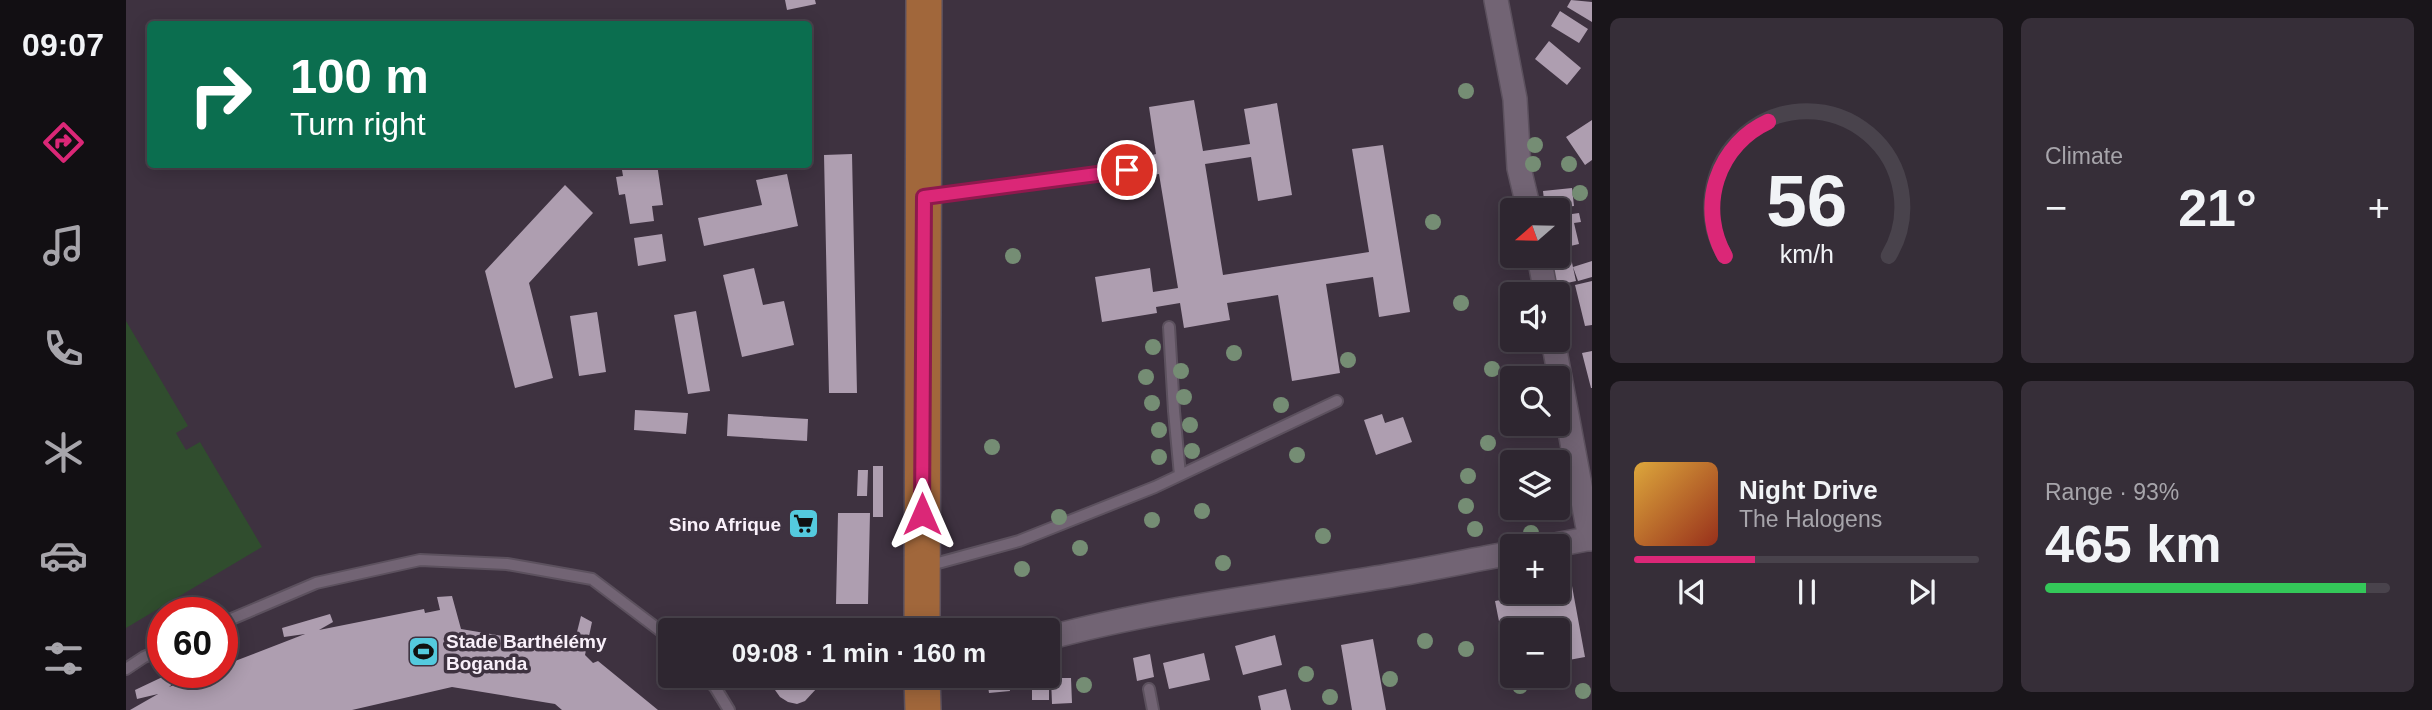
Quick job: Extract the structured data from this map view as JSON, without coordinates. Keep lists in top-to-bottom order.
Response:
{
  "places": {
    "supermarket": ["Sino Afrique"],
    "sports": ["Stade Barthélémy Boganda"]
  },
  "north": "left",
  "page": {
    "tabs": "09:07",
    "tile": [
      "Climate",
      ["Range · 93%", "465 km"]
    ],
    "turn": ["100 m", "Turn right"],
    "heat": ["−", "21°", "+"],
    "map_buttons": ["+", "−"],
    "song": ["Night Drive", "The Halogens"],
    "limit": "60",
    "trip": "09:08 · 1 min · 160 m",
    "gauge": ["56", "km/h"]
  }
}
